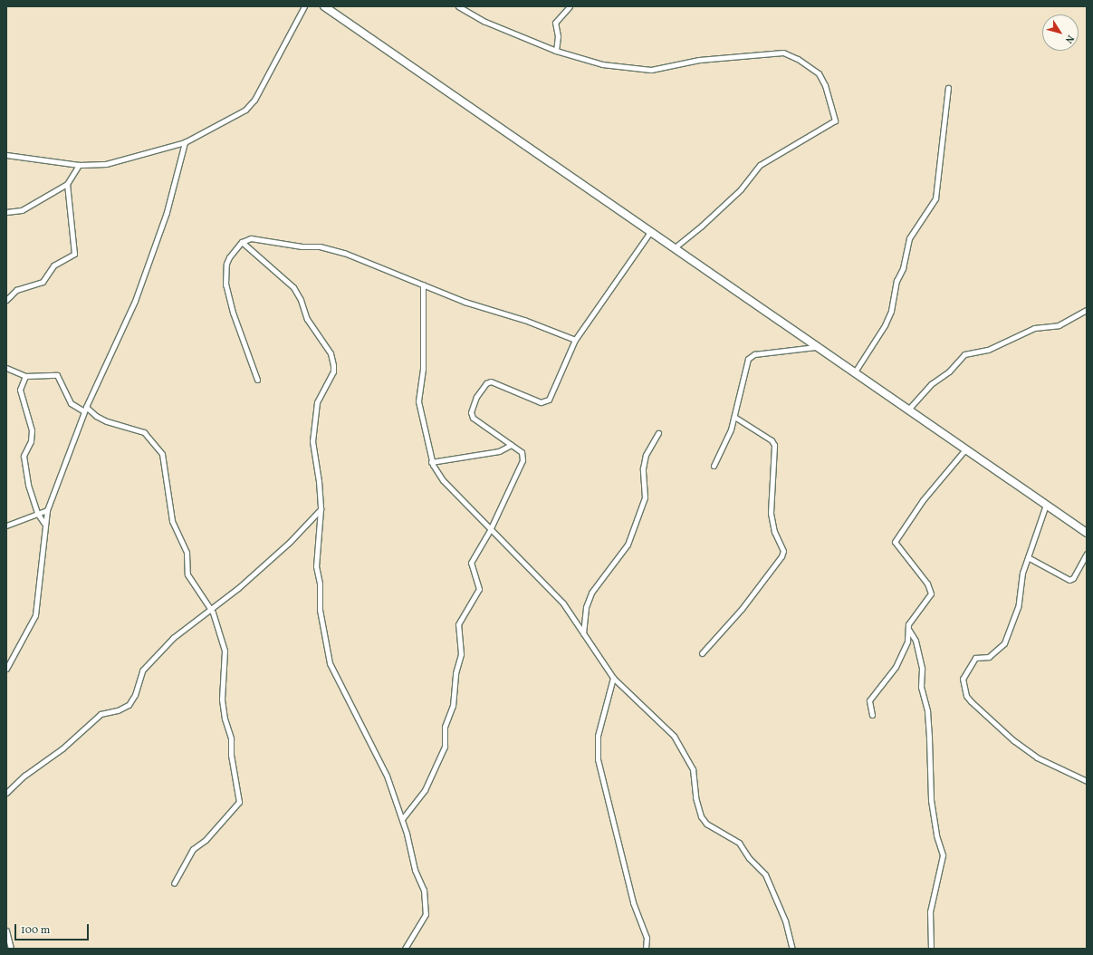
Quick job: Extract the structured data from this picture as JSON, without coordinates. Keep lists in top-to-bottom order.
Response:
{
  "scale_bar": "100 m",
  "north": "bottom right"
}
